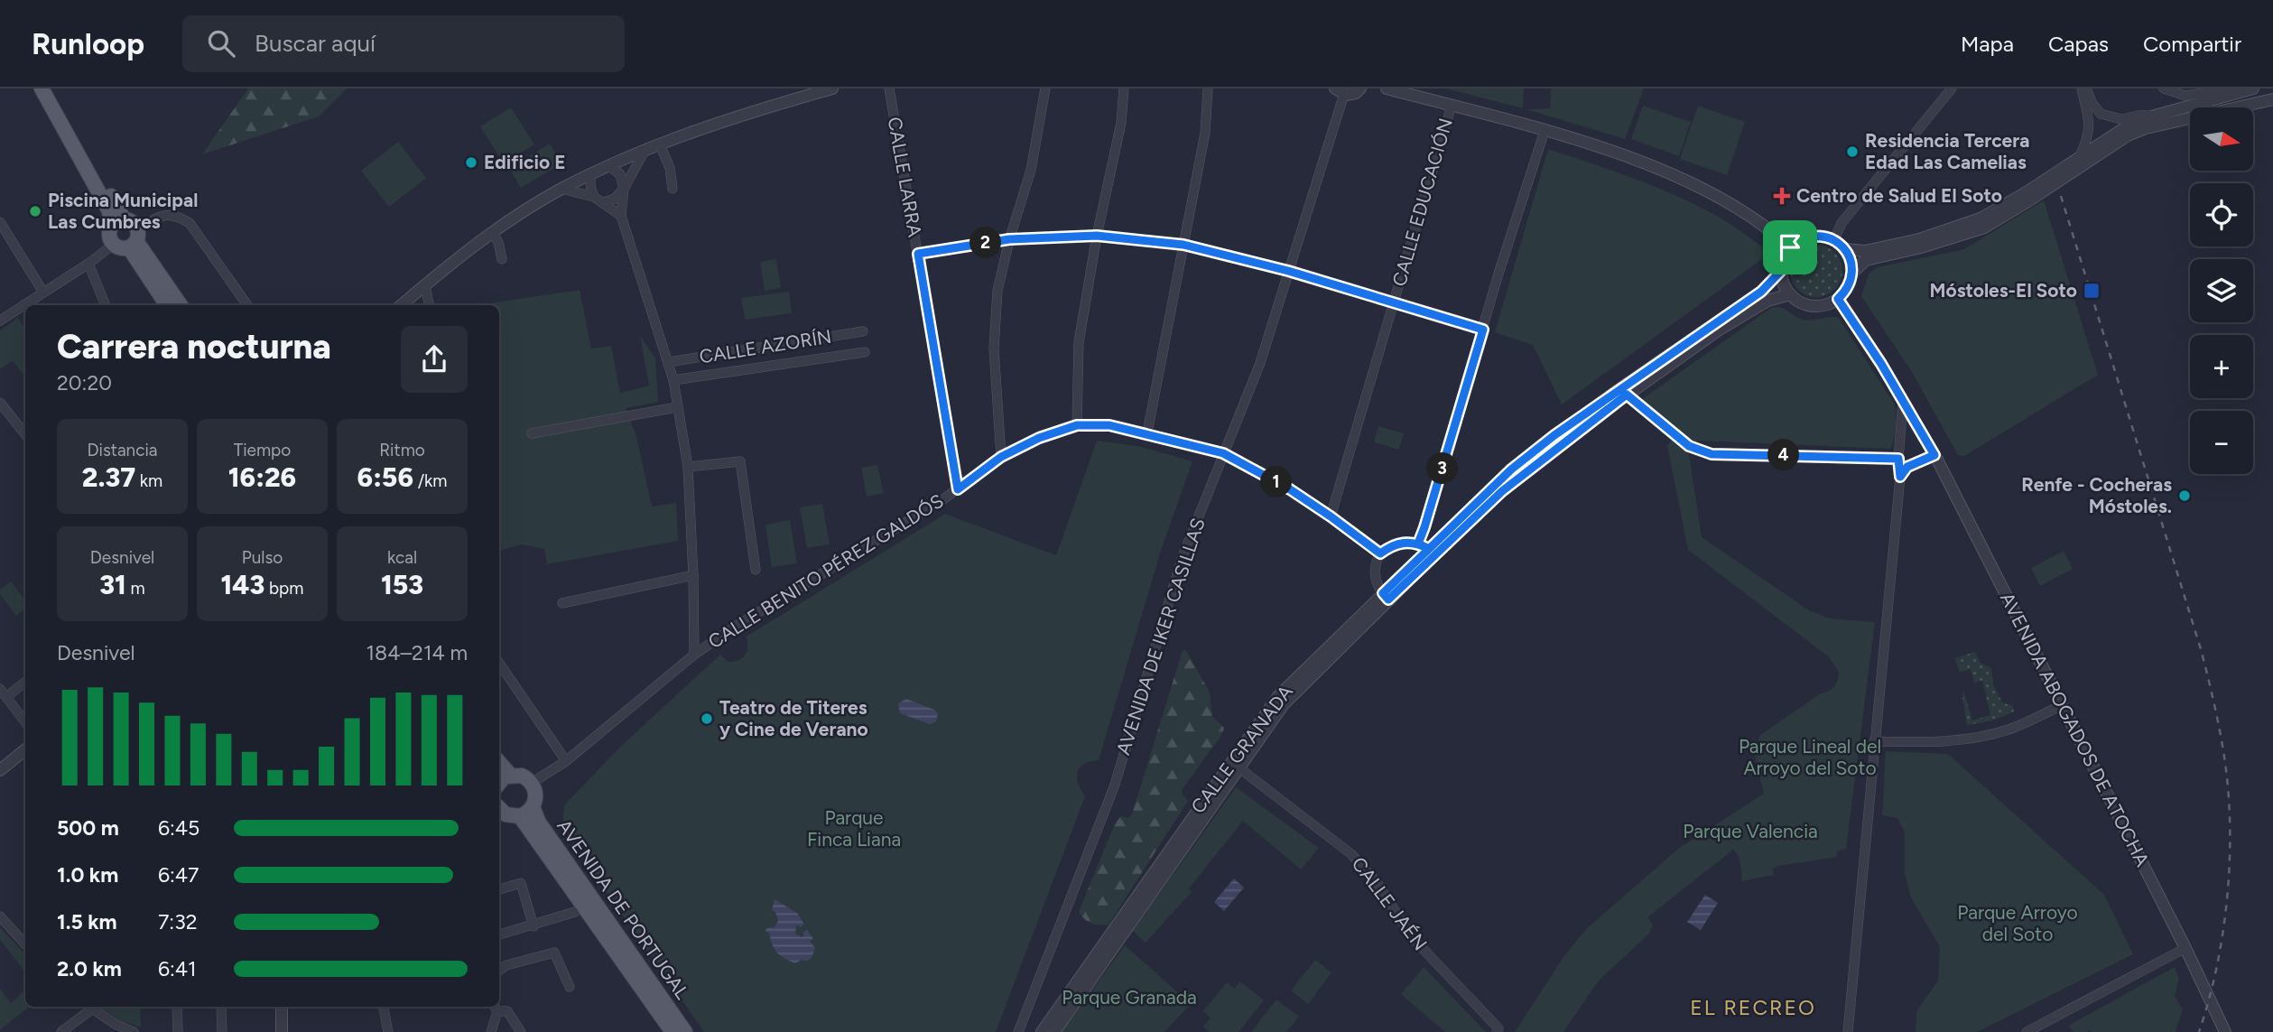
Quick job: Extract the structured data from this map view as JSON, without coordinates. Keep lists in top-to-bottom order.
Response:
{
  "streets": {
    "main road": ["AVENIDA DE PORTUGAL"],
    "street": [
      "CALLE LARRA",
      "CALLE EDUCACIÓN",
      "CALLE AZORÍN",
      "CALLE BENITO PÉREZ GALDÓS",
      "AVENIDA DE IKER CASILLAS",
      "AVENIDA ABOGADOS DE ATOCHA",
      "CALLE GRANADA",
      "CALLE JAÉN"
    ]
  },
  "crossings": [
    ["CALLE LARRA", "CALLE BENITO PÉREZ GALDÓS"],
    ["CALLE EDUCACIÓN", "CALLE BENITO PÉREZ GALDÓS"],
    ["CALLE BENITO PÉREZ GALDÓS", "AVENIDA DE IKER CASILLAS"],
    ["AVENIDA ABOGADOS DE ATOCHA", "CALLE GRANADA"],
    ["CALLE GRANADA", "CALLE JAÉN"]
  ],
  "districts": ["EL RECREO"],
  "parks": [
    "Parque Lineal del Arroyo del Soto",
    "Parque Finca Liana",
    "Parque Valencia",
    "Parque Arroyo del Soto",
    "Parque Granada"
  ],
  "places": {
    "other": [
      "Residencia Tercera Edad Las Camelias",
      "Edificio E",
      "Piscina Municipal Las Cumbres",
      "Renfe - Cocheras Móstoles.",
      "Teatro de Titeres y Cine de Verano"
    ],
    "health": ["Centro de Salud El Soto"],
    "transit": ["Móstoles-El Soto"]
  },
  "north": "right",
  "page": {
    "header": "Runloop",
    "search": "Buscar aquí",
    "nav": ["Mapa", "Capas", "Compartir"],
    "map_buttons": ["+", "−"],
    "pins": [
      "2",
      "4",
      "3",
      "1"
    ],
    "heading": ["Carrera nocturna", "20:20"],
    "stats": [
      ["Distancia", "2.37 km"],
      ["Tiempo", "16:26"],
      ["Ritmo", "6:56 /km"],
      ["Desnivel", "31 m"],
      ["Pulso", "143 bpm"],
      ["kcal", "153"]
    ],
    "chart": ["Desnivel", "184–214 m"],
    "list": [
      {
        "name": "500 m",
        "note": "6:45"
      },
      {
        "name": "1.0 km",
        "note": "6:47"
      },
      {
        "name": "1.5 km",
        "note": "7:32"
      },
      {
        "name": "2.0 km",
        "note": "6:41"
      }
    ]
  }
}
